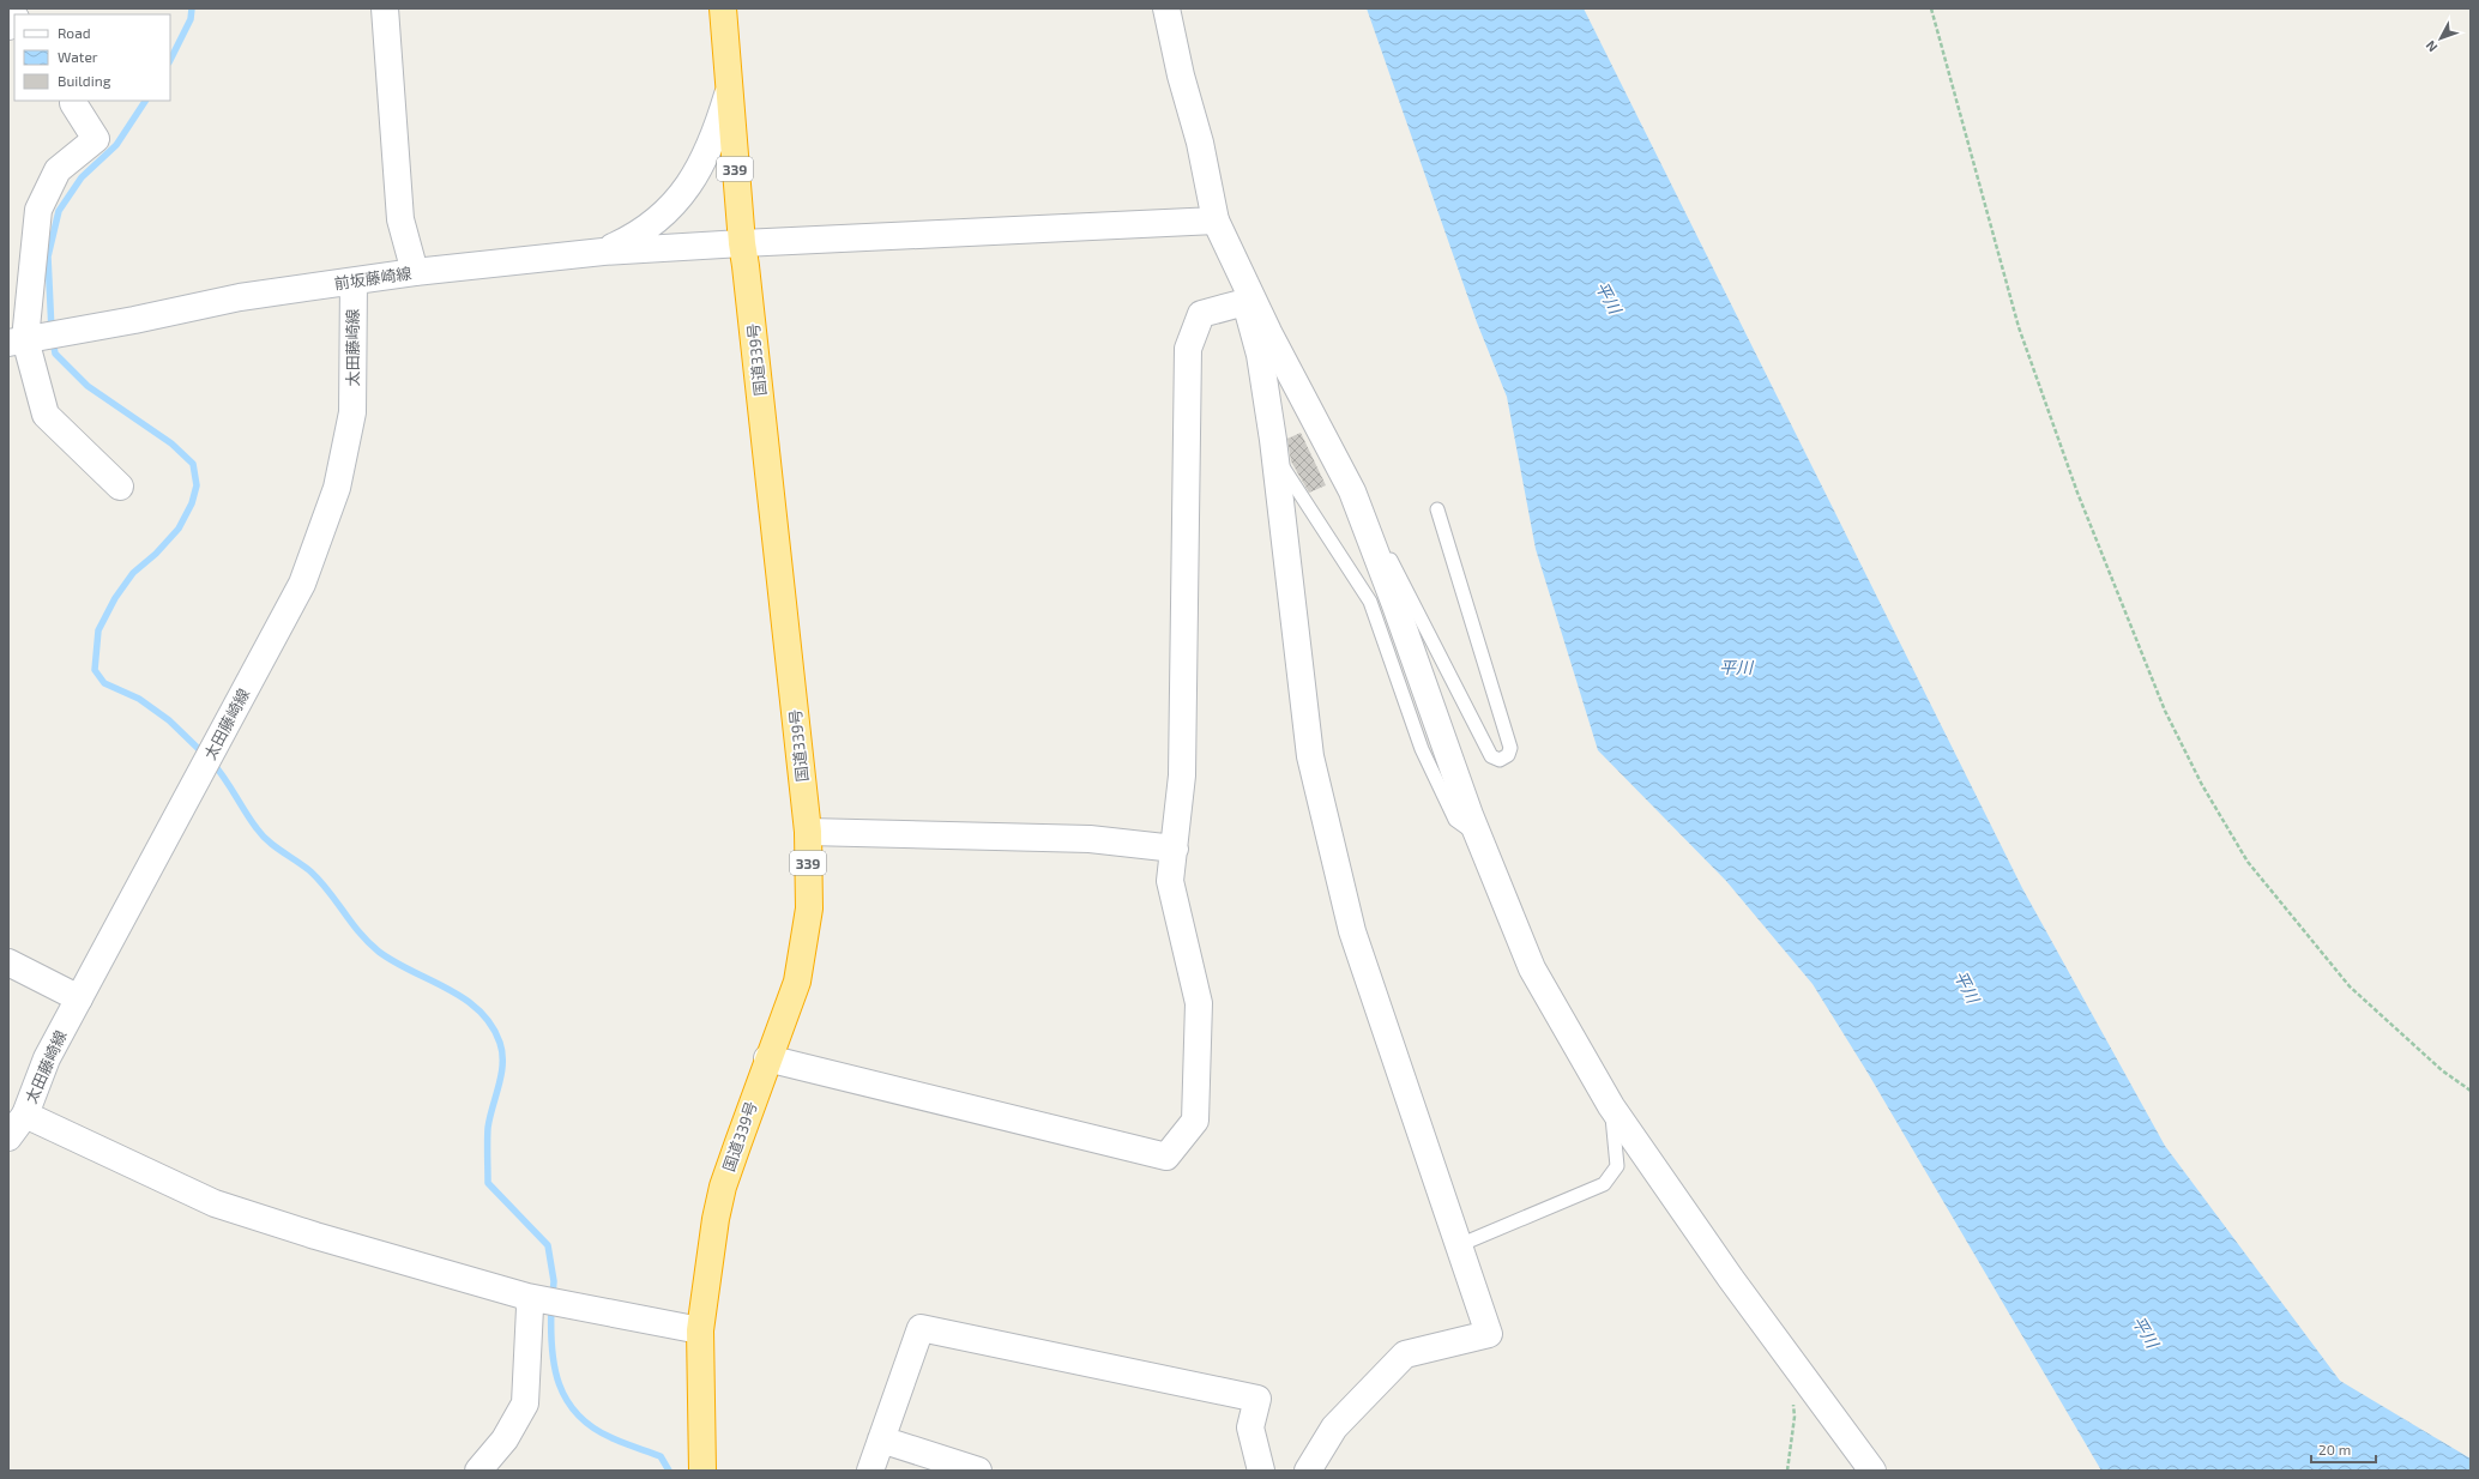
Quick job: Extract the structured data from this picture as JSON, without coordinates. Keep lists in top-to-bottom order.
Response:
{
  "streets": {
    "highway": ["339", "国道339号"],
    "street": ["前坂藤崎線", "太田藤崎線"]
  },
  "crossings": [
    ["前坂藤崎線", "太田藤崎線"],
    ["前坂藤崎線", "国道339号"]
  ],
  "water": ["平川"],
  "legend": ["Road", "Water", "Building"],
  "scale_bar": "20 m",
  "north": "bottom left"
}
